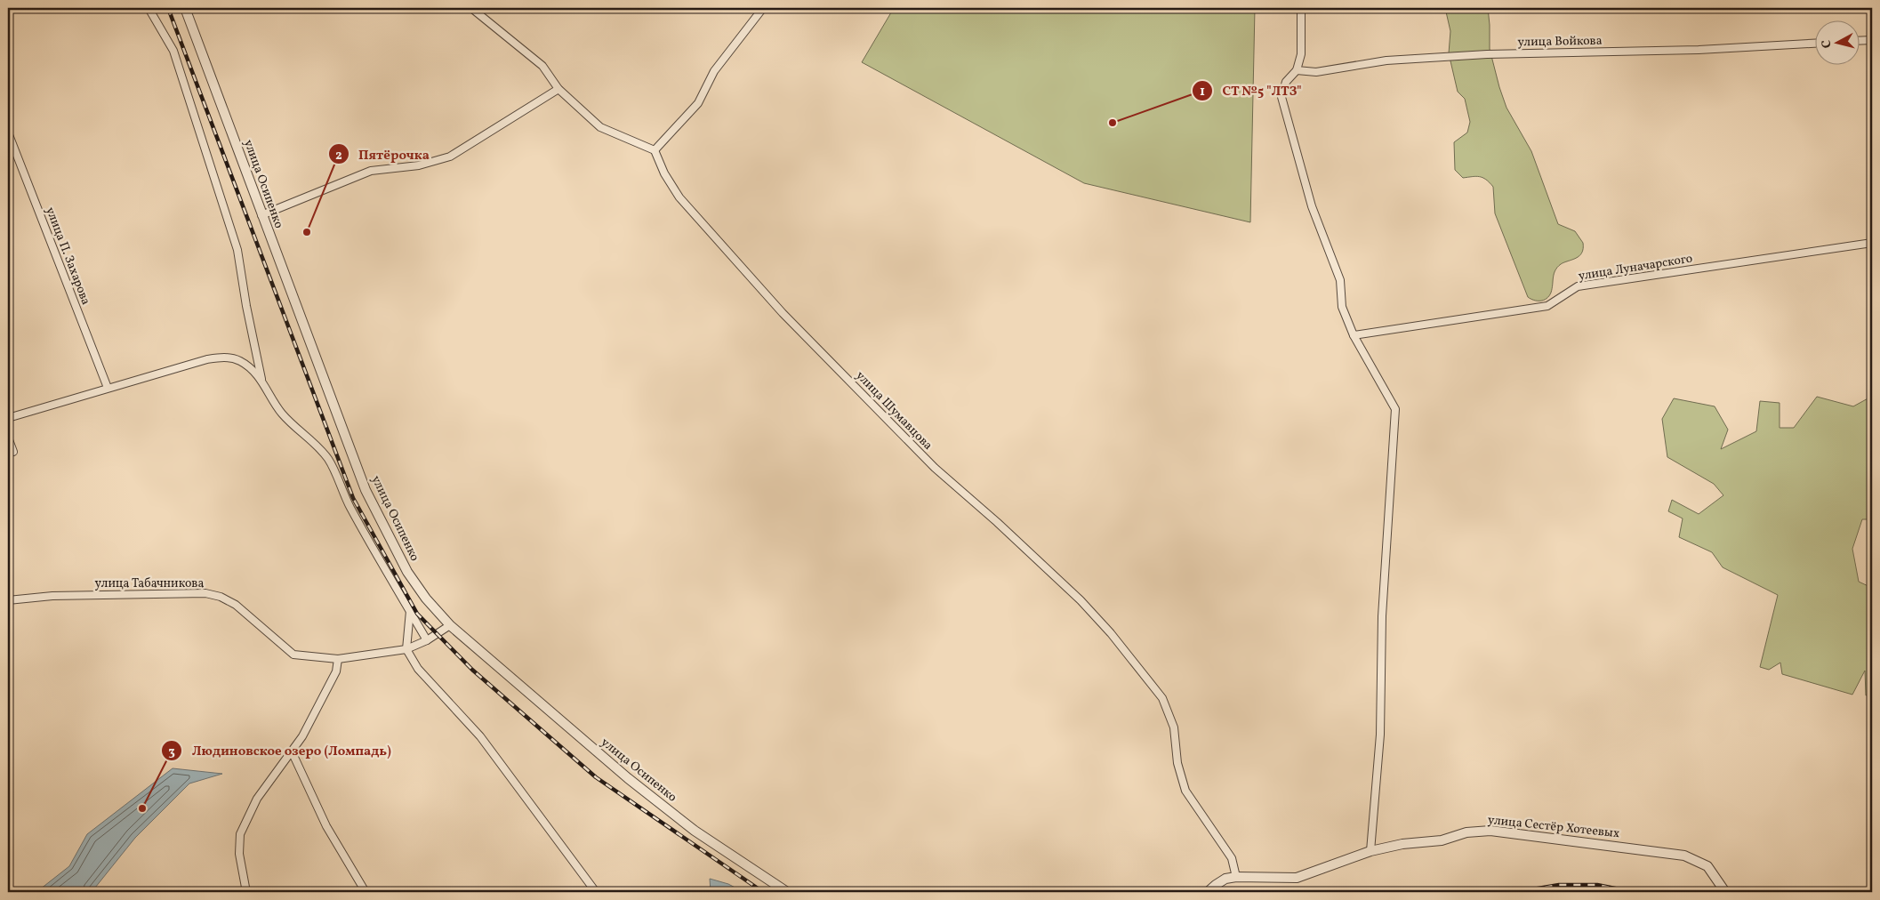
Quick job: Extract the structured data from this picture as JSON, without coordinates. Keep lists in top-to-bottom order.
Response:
{
  "streets": {
    "street": [
      "улица Войкова",
      "улица Осипенко",
      "улица П. Захарова",
      "улица Луначарского",
      "улица Шумавцова",
      "улица Табачникова",
      "улица Сестёр Хотеевых"
    ]
  },
  "crossings": [
    ["улица Осипенко", "улица Табачникова"],
    ["улица Шумавцова", "улица Сестёр Хотеевых"]
  ],
  "places": ["СТ №5 \"ЛТЗ\"", "Пятёрочка", "Людиновское озеро (Ломпадь)"],
  "north": "left"
}
